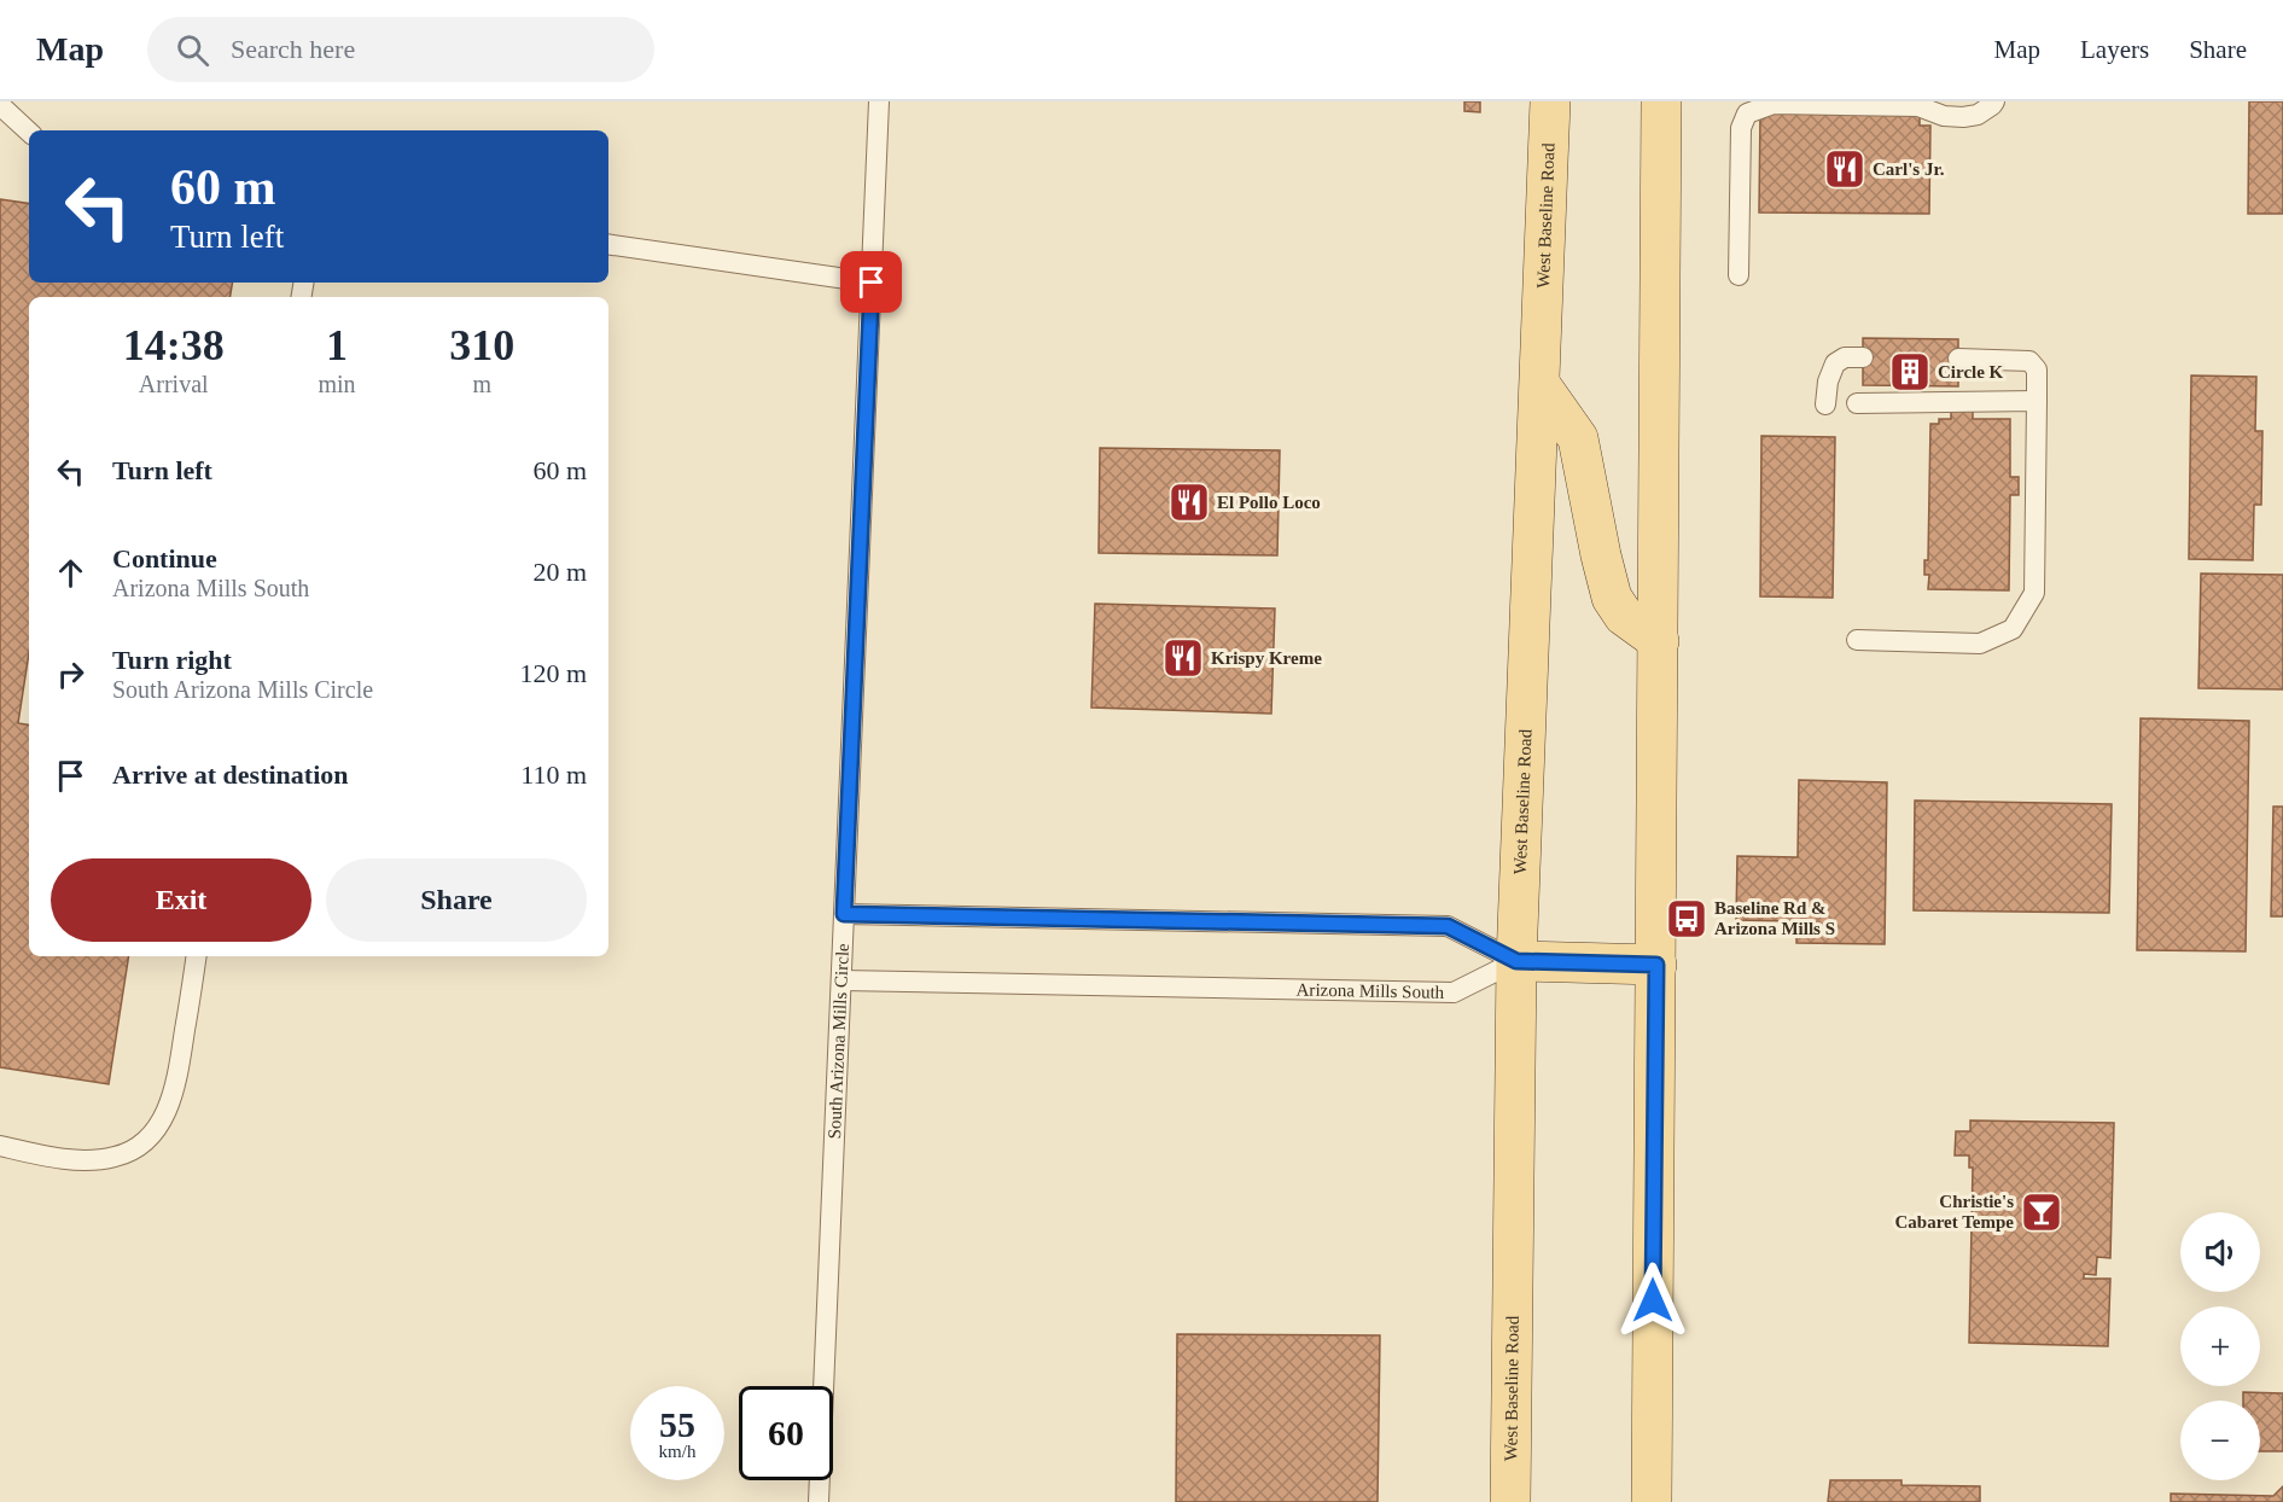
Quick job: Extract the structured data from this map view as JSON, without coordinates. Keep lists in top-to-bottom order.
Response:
{
  "streets": {
    "main road": ["West Baseline Road"],
    "lane": ["Arizona Mills South", "South Arizona Mills Circle"]
  },
  "crossings": [
    ["West Baseline Road", "Arizona Mills South"],
    ["Arizona Mills South", "South Arizona Mills Circle"]
  ],
  "places": {
    "restaurant": ["Carl's Jr.", "El Pollo Loco", "Krispy Kreme"],
    "building": ["Circle K"],
    "bus stop": ["Baseline Rd & Arizona Mills S"],
    "bar": ["Christie's Cabaret Tempe"]
  },
  "page": {
    "header": "Map",
    "search": "Search here",
    "nav": ["Map", "Layers", "Share"],
    "turn": ["60 m", "Turn left"],
    "eta": [
      "14:38",
      "Arrival",
      "1",
      "min",
      "310",
      "m"
    ],
    "list": [
      {
        "name": "Turn left",
        "value": "60 m"
      },
      {
        "name": "Continue",
        "note": "Arizona Mills South",
        "value": "20 m"
      },
      {
        "name": "Turn right",
        "note": "South Arizona Mills Circle",
        "value": "120 m"
      },
      {
        "name": "Arrive at destination",
        "value": "110 m"
      }
    ],
    "buttons": ["Exit", "Share"],
    "map_buttons": ["+", "−"],
    "speed": "55 km/h",
    "limit": "60"
  }
}
